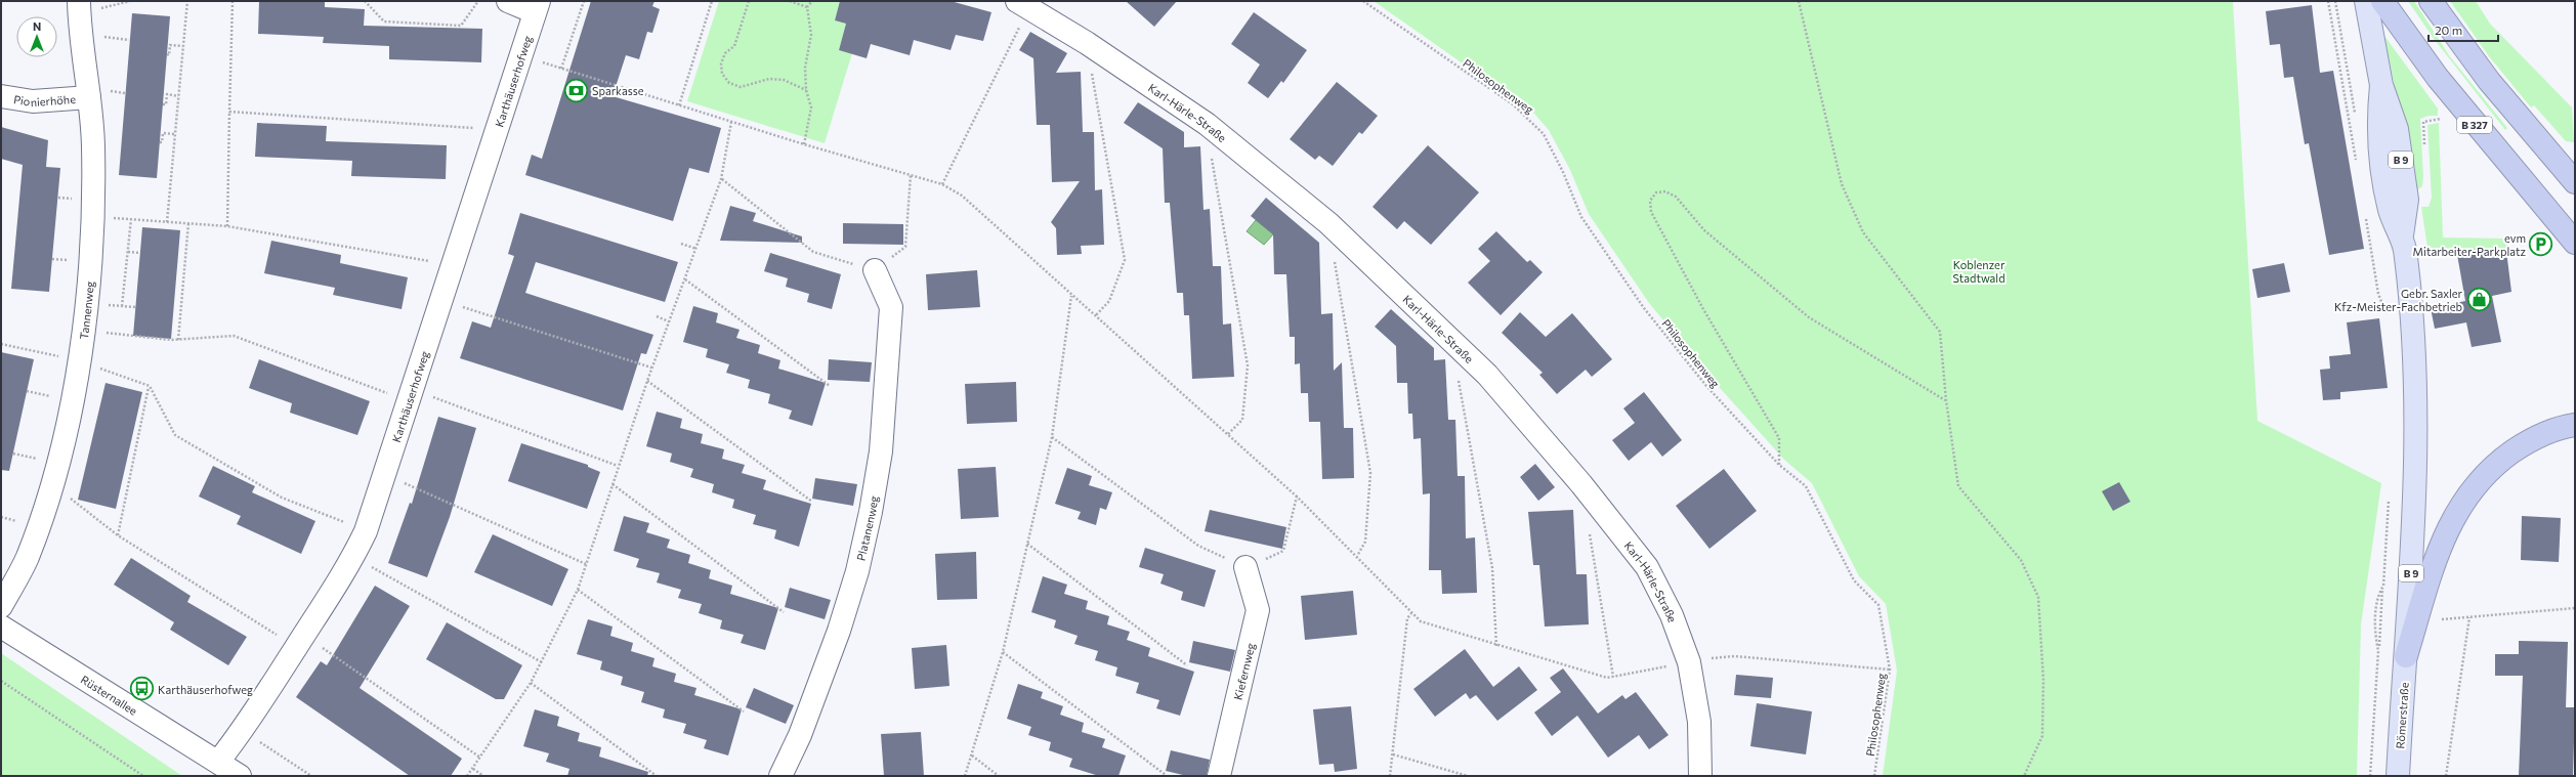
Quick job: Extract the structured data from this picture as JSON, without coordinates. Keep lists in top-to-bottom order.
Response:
{
  "streets": {
    "highway": ["B 327"],
    "main road": ["B 9", "Römerstraße"],
    "street": [
      "Karthäuserhofweg",
      "Pionierhöhe",
      "Karl-Härle-Straße",
      "Tannenweg",
      "Platanenweg",
      "Kiefernweg",
      "Rüsternallee"
    ],
    "path": ["Philosophenweg"]
  },
  "crossings": [
    ["Karthäuserhofweg", "Rüsternallee"],
    ["Pionierhöhe", "Tannenweg"],
    ["B 9", "Römerstraße"]
  ],
  "parks": ["Koblenzer Stadtwald"],
  "places": {
    "bank": ["Sparkasse"],
    "parking": ["evm Mitarbeiter-Parkplatz"],
    "shop": ["Gebr. Saxler Kfz-Meister-Fachbetrieb"],
    "bus stop": ["Karthäuserhofweg"]
  },
  "scale_bar": "20 m",
  "north": "top"
}
